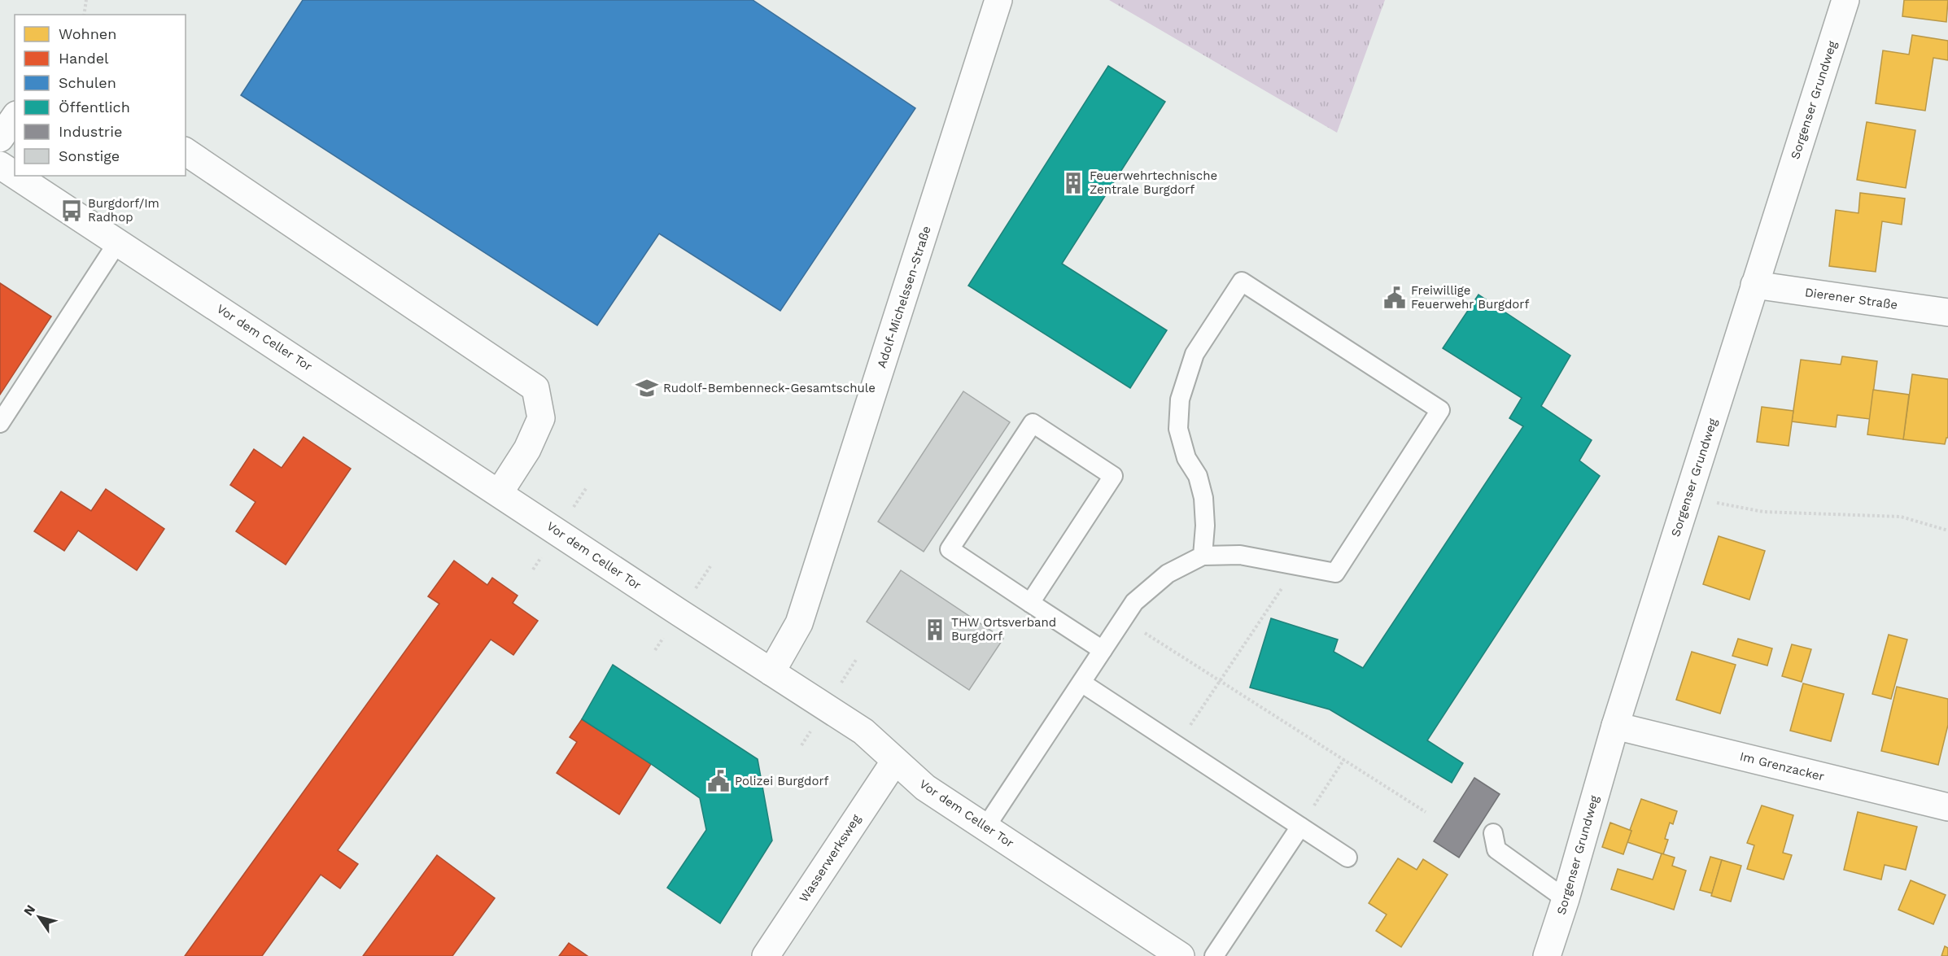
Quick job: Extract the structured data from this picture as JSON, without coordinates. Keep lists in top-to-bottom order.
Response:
{
  "streets": {
    "street": [
      "Sorgenser Grundweg",
      "Adolf-Michelssen-Straße",
      "Dierener Straße",
      "Vor dem Celler Tor",
      "Im Grenzacker",
      "Wasserwerksweg"
    ]
  },
  "crossings": [
    ["Sorgenser Grundweg", "Dierener Straße"],
    ["Sorgenser Grundweg", "Im Grenzacker"],
    ["Adolf-Michelssen-Straße", "Vor dem Celler Tor"],
    ["Vor dem Celler Tor", "Wasserwerksweg"]
  ],
  "places": {
    "building": ["Feuerwehrtechnische Zentrale Burgdorf", "THW Ortsverband Burgdorf"],
    "bus stop": ["Burgdorf/Im Radhop"],
    "public building": ["Freiwillige Feuerwehr Burgdorf", "Polizei Burgdorf"],
    "school or university": ["Rudolf-Bembenneck-Gesamtschule"]
  },
  "legend": [
    "Wohnen",
    "Handel",
    "Schulen",
    "Öffentlich",
    "Industrie",
    "Sonstige"
  ],
  "north": "top left"
}
